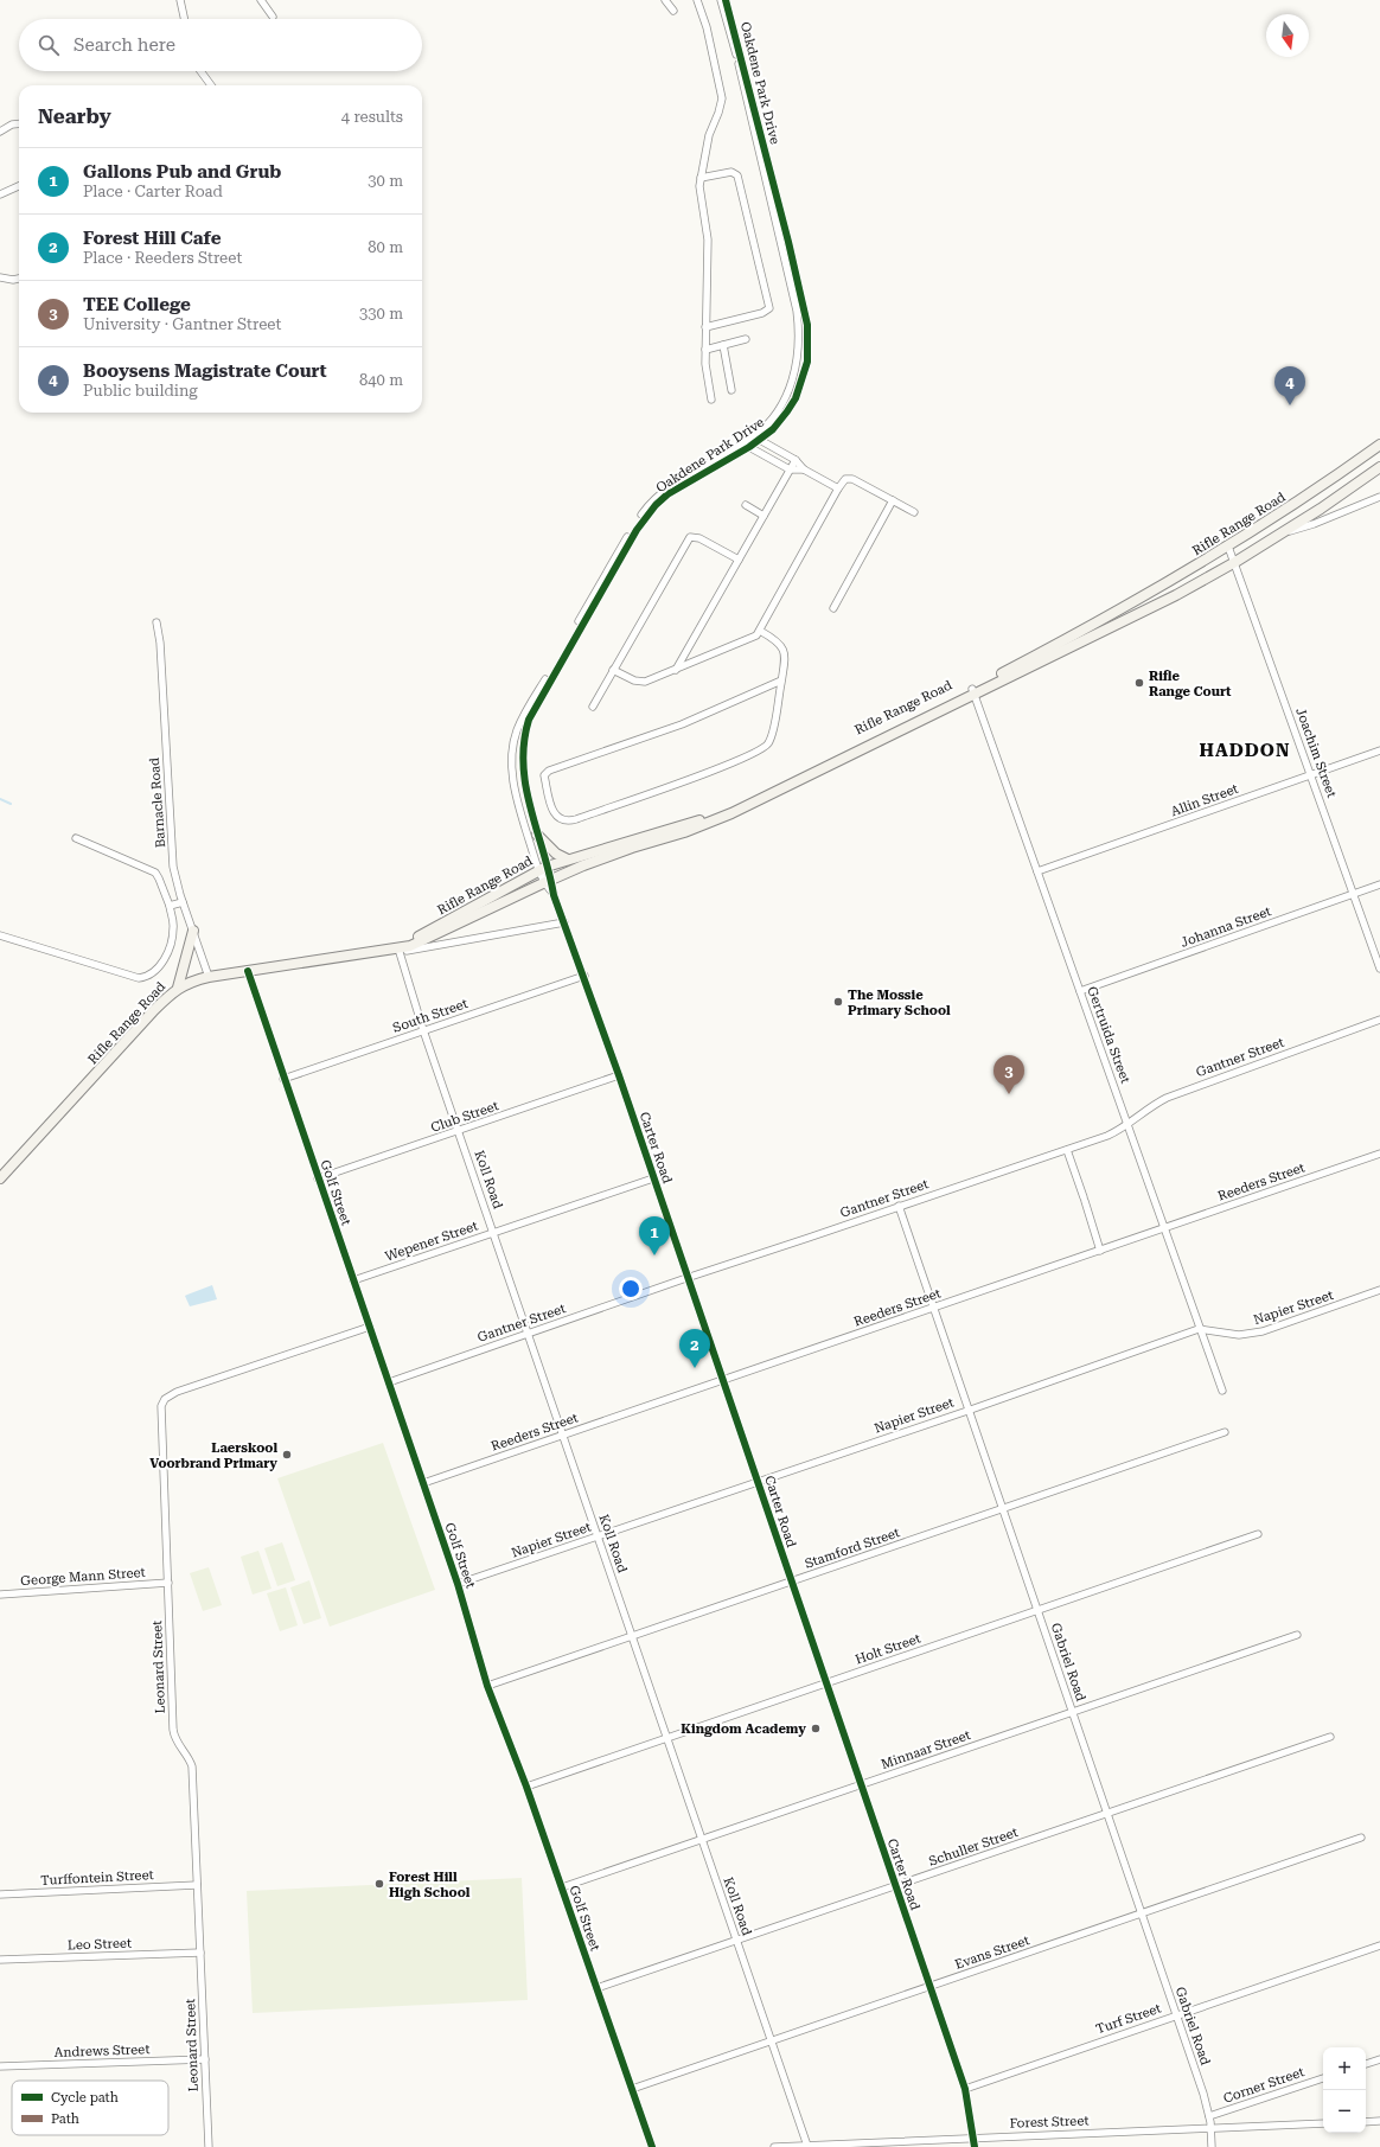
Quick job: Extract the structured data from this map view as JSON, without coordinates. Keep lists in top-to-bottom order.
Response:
{
  "streets": {
    "main road": ["Rifle Range Road"],
    "street": [
      "Oakdene Park Drive",
      "Joachim Street",
      "Allin Street",
      "Barnacle Road",
      "Johanna Street",
      "South Street",
      "Gertruida Street",
      "Gantner Street",
      "Club Street",
      "Carter Road",
      "Koll Road",
      "Reeders Street",
      "Golf Street",
      "Wepener Street",
      "Napier Street",
      "Stamford Street",
      "George Mann Street",
      "Holt Street",
      "Gabriel Road",
      "Leonard Street",
      "Minnaar Street",
      "Schuller Street",
      "Turffontein Street",
      "Leo Street",
      "Evans Street",
      "Turf Street",
      "Andrews Street",
      "Corner Street",
      "Forest Street"
    ]
  },
  "crossings": [
    ["Oakdene Park Drive", "Rifle Range Road"],
    ["Oakdene Park Drive", "Carter Road"],
    ["Rifle Range Road", "Joachim Street"],
    ["Rifle Range Road", "Barnacle Road"],
    ["Rifle Range Road", "Gertruida Street"],
    ["Rifle Range Road", "Carter Road"],
    ["Rifle Range Road", "Koll Road"],
    ["Rifle Range Road", "Golf Street"],
    ["Joachim Street", "Allin Street"],
    ["Joachim Street", "Johanna Street"],
    ["Allin Street", "Gertruida Street"],
    ["Johanna Street", "Gertruida Street"],
    ["South Street", "Carter Road"],
    ["South Street", "Koll Road"],
    ["South Street", "Golf Street"],
    ["Gertruida Street", "Gantner Street"],
    ["Gertruida Street", "Reeders Street"],
    ["Gertruida Street", "Napier Street"],
    ["Gantner Street", "Carter Road"],
    ["Gantner Street", "Koll Road"],
    ["Gantner Street", "Golf Street"],
    ["Gantner Street", "Gabriel Road"],
    ["Club Street", "Carter Road"],
    ["Club Street", "Koll Road"],
    ["Club Street", "Golf Street"],
    ["Carter Road", "Reeders Street"],
    ["Carter Road", "Wepener Street"],
    ["Carter Road", "Napier Street"],
    ["Carter Road", "Stamford Street"],
    ["Carter Road", "Holt Street"],
    ["Carter Road", "Minnaar Street"],
    ["Carter Road", "Schuller Street"],
    ["Carter Road", "Evans Street"],
    ["Carter Road", "Turf Street"],
    ["Carter Road", "Forest Street"],
    ["Koll Road", "Reeders Street"],
    ["Koll Road", "Wepener Street"],
    ["Koll Road", "Napier Street"],
    ["Koll Road", "Stamford Street"],
    ["Koll Road", "Holt Street"],
    ["Koll Road", "Minnaar Street"],
    ["Koll Road", "Schuller Street"],
    ["Koll Road", "Evans Street"],
    ["Koll Road", "Forest Street"],
    ["Reeders Street", "Golf Street"],
    ["Reeders Street", "Gabriel Road"],
    ["Golf Street", "Wepener Street"],
    ["Golf Street", "Napier Street"],
    ["Golf Street", "Stamford Street"],
    ["Golf Street", "Holt Street"],
    ["Golf Street", "Leonard Street"],
    ["Golf Street", "Minnaar Street"],
    ["Golf Street", "Schuller Street"],
    ["Golf Street", "Evans Street"],
    ["Napier Street", "Gabriel Road"],
    ["Stamford Street", "Gabriel Road"],
    ["George Mann Street", "Leonard Street"],
    ["Holt Street", "Gabriel Road"],
    ["Gabriel Road", "Minnaar Street"],
    ["Gabriel Road", "Schuller Street"],
    ["Gabriel Road", "Evans Street"],
    ["Gabriel Road", "Turf Street"],
    ["Gabriel Road", "Corner Street"],
    ["Gabriel Road", "Forest Street"],
    ["Leonard Street", "Turffontein Street"],
    ["Leonard Street", "Leo Street"],
    ["Leonard Street", "Andrews Street"]
  ],
  "districts": ["HADDON"],
  "places": [
    "Rifle Range Court",
    "The Mossie Primary School",
    "Laerskool Voorbrand Primary",
    "Kingdom Academy",
    "Forest Hill High School"
  ],
  "legend": ["Cycle path", "Path"],
  "north": "bottom",
  "page": {
    "search": "Search here",
    "heading": ["Nearby", "4 results"],
    "list": [
      {
        "mark": "1",
        "name": "Gallons Pub and Grub",
        "note": "Place · Carter Road",
        "value": "30 m"
      },
      {
        "mark": "2",
        "name": "Forest Hill Cafe",
        "note": "Place · Reeders Street",
        "value": "80 m"
      },
      {
        "mark": "3",
        "name": "TEE College",
        "note": "University · Gantner Street",
        "value": "330 m"
      },
      {
        "mark": "4",
        "name": "Booysens Magistrate Court",
        "note": "Public building",
        "value": "840 m"
      }
    ],
    "pins": [
      "4",
      "3",
      "1",
      "2"
    ],
    "map_buttons": ["+", "−"]
  }
}
